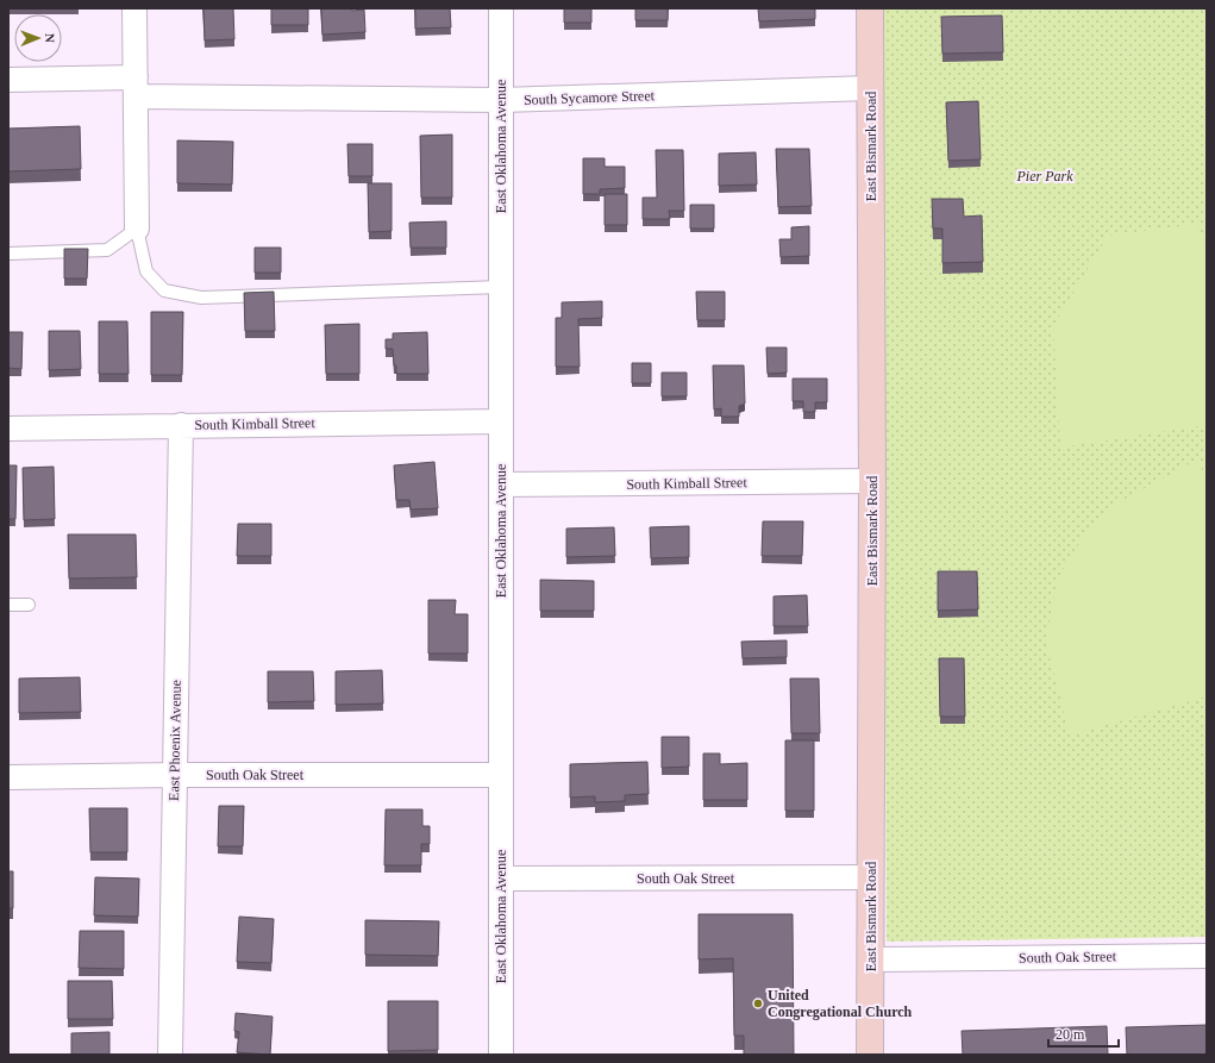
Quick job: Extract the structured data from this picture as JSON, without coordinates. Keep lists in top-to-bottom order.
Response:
{
  "streets": {
    "street": [
      "South Sycamore Street",
      "East Oklahoma Avenue",
      "East Bismark Road",
      "South Kimball Street",
      "East Phoenix Avenue",
      "South Oak Street"
    ]
  },
  "crossings": [
    ["South Sycamore Street", "East Oklahoma Avenue"],
    ["South Sycamore Street", "East Bismark Road"],
    ["East Oklahoma Avenue", "South Kimball Street"],
    ["East Oklahoma Avenue", "South Oak Street"],
    ["East Bismark Road", "South Kimball Street"],
    ["East Bismark Road", "South Oak Street"],
    ["South Kimball Street", "East Phoenix Avenue"],
    ["East Phoenix Avenue", "South Oak Street"]
  ],
  "parks": ["Pier Park"],
  "places": ["United Congregational Church"],
  "scale_bar": "20 m",
  "north": "right"
}
